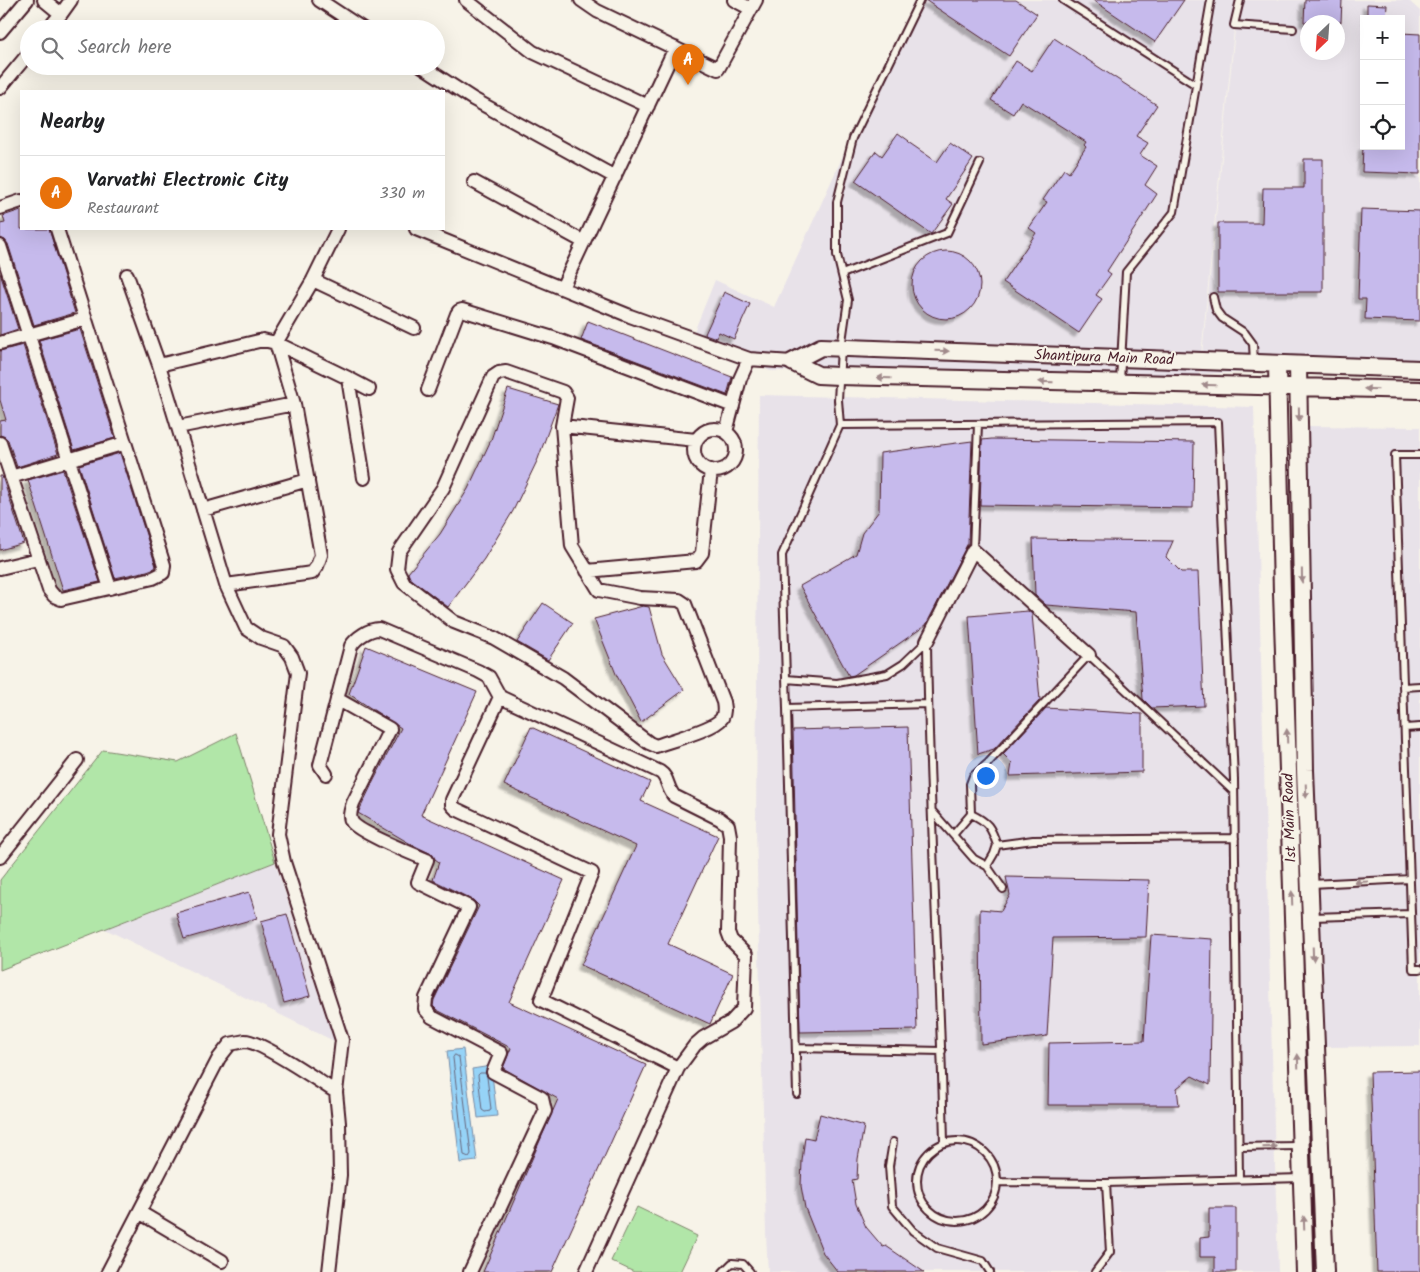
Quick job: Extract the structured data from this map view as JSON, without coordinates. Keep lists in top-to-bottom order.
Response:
{
  "streets": {
    "street": ["Shantipura Main Road", "1st Main Road"]
  },
  "crossings": [
    ["Shantipura Main Road", "1st Main Road"]
  ],
  "north": "bottom left",
  "page": {
    "map_buttons": ["+", "−"],
    "search": "Search here",
    "pins": "A",
    "heading": "Nearby",
    "list": [
      {
        "mark": "A",
        "name": "Varvathi Electronic City",
        "note": "Restaurant",
        "value": "330 m"
      }
    ]
  }
}
